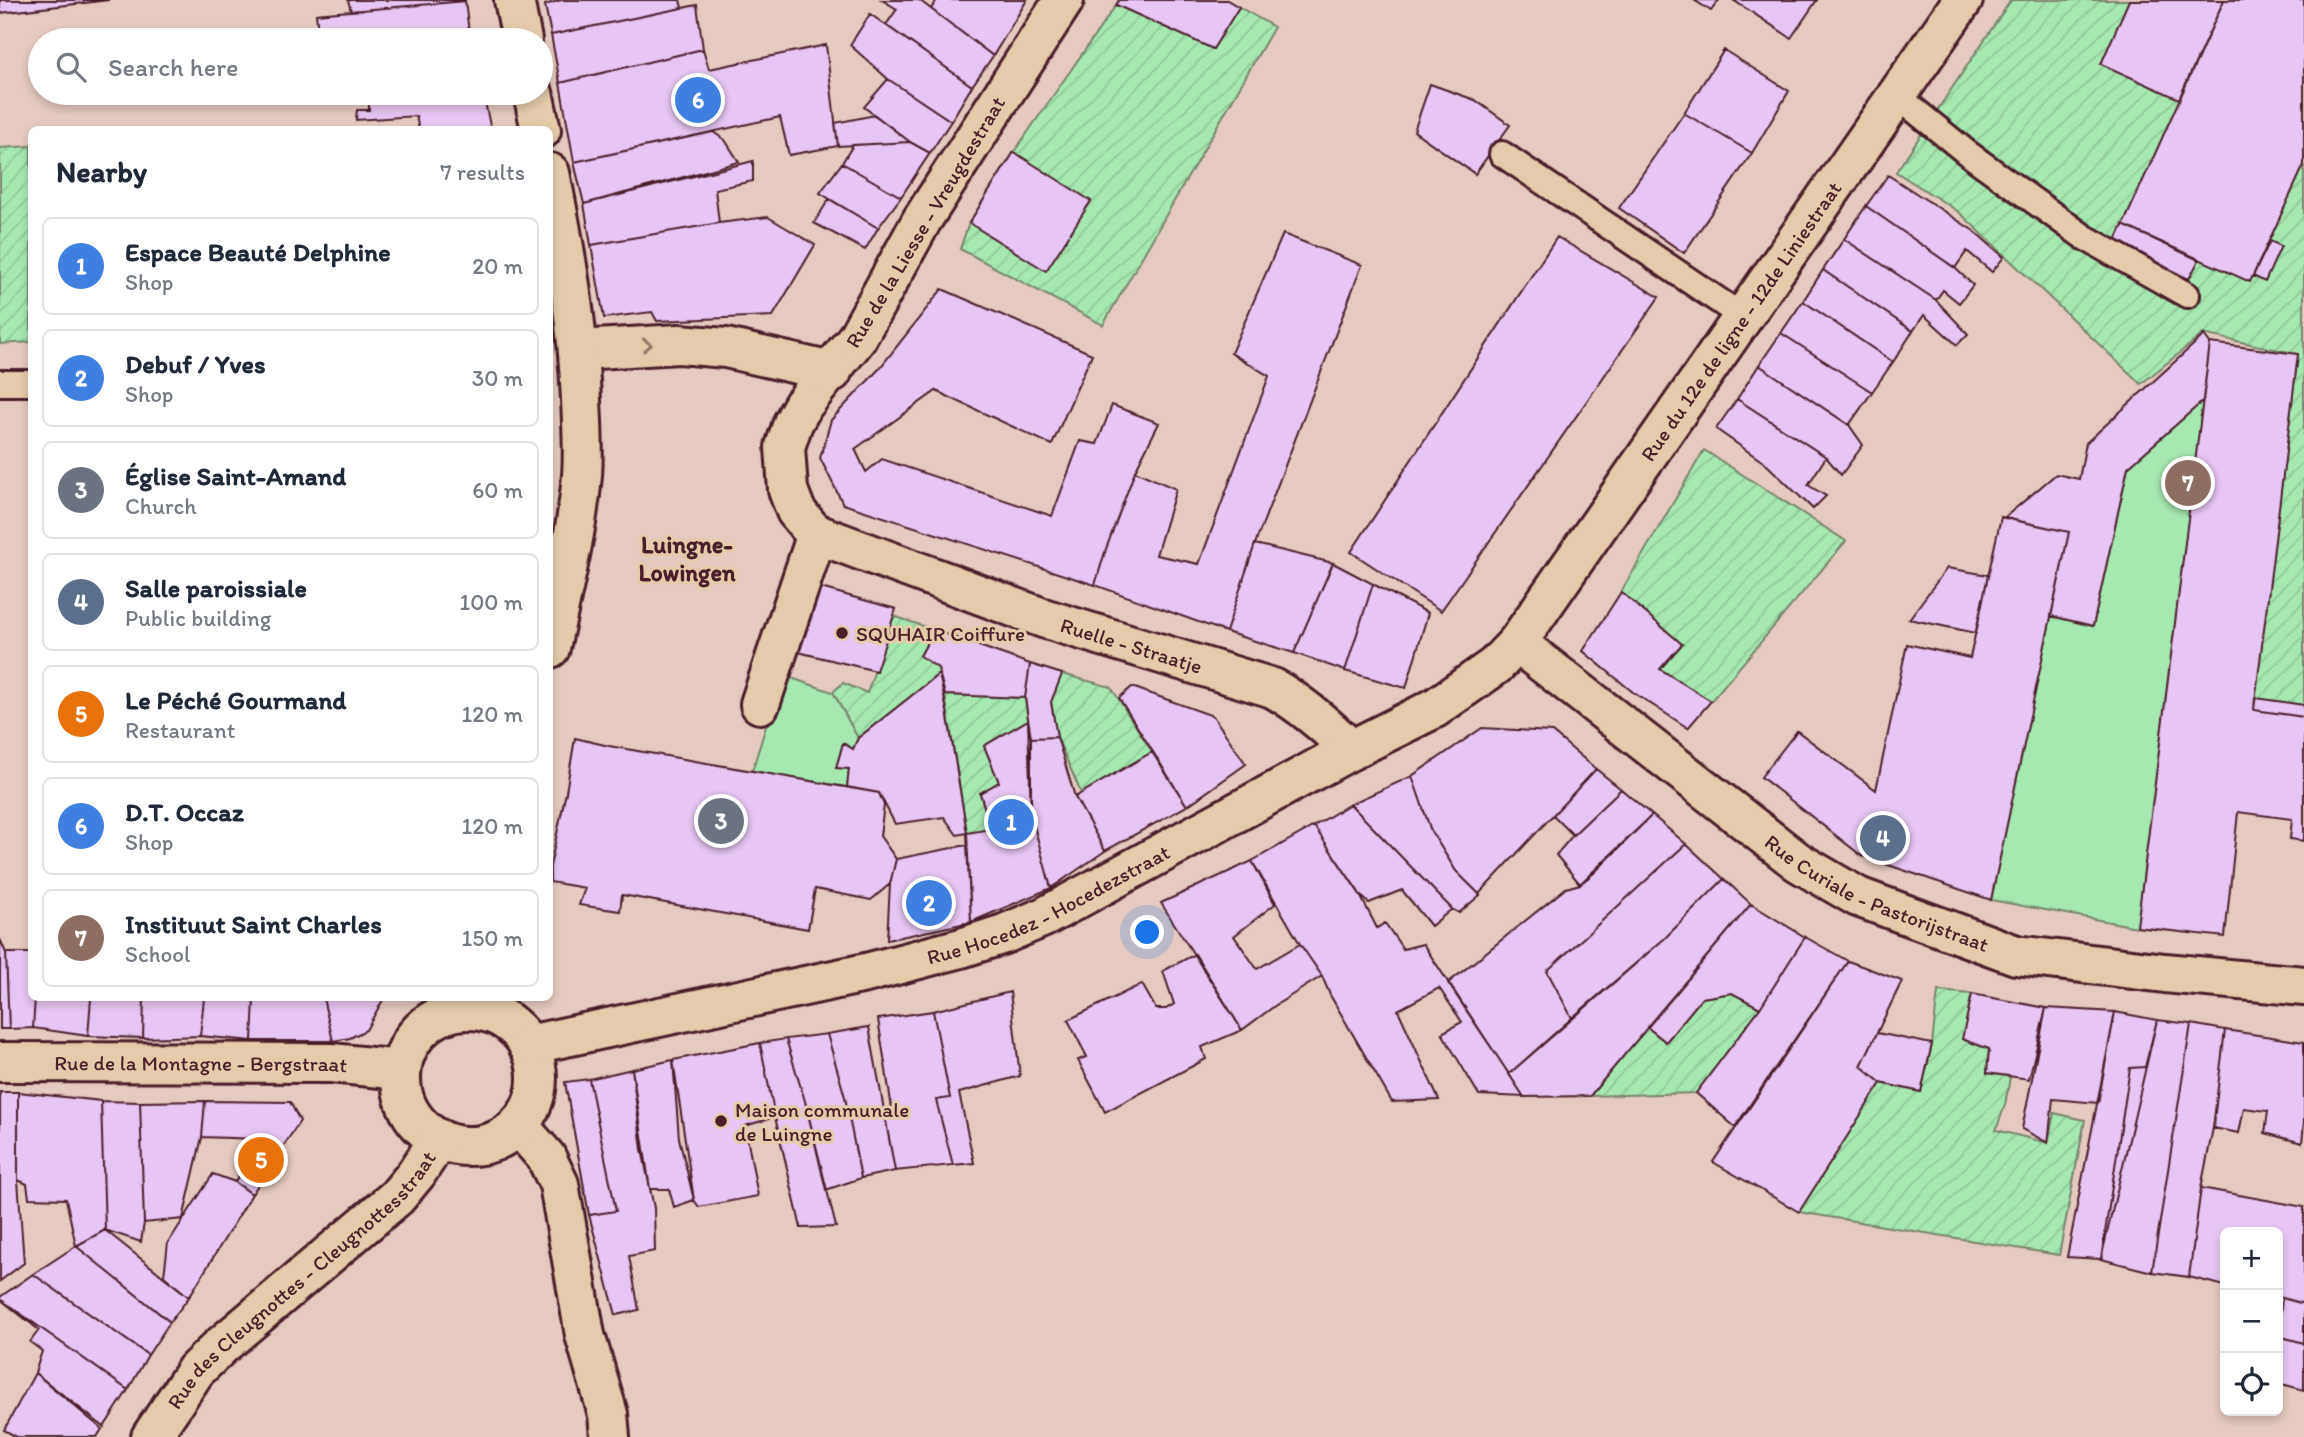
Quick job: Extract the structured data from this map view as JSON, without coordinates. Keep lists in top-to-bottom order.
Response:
{
  "streets": {
    "street": [
      "Rue de la Liesse - Vreugdestraat",
      "Rue du 12e de ligne - 12de Liniestraat",
      "Ruelle - Straatje",
      "Rue Curiale - Pastorijstraat",
      "Rue Hocedez - Hocedezstraat",
      "Rue de la Montagne - Bergstraat",
      "Rue des Cleugnottes - Cleugnottesstraat"
    ]
  },
  "crossings": [
    ["Rue de la Liesse - Vreugdestraat", "Ruelle - Straatje"],
    ["Rue du 12e de ligne - 12de Liniestraat", "Rue Curiale - Pastorijstraat"],
    ["Rue du 12e de ligne - 12de Liniestraat", "Rue Hocedez - Hocedezstraat"],
    ["Ruelle - Straatje", "Rue Hocedez - Hocedezstraat"],
    ["Rue Curiale - Pastorijstraat", "Rue Hocedez - Hocedezstraat"],
    ["Rue Hocedez - Hocedezstraat", "Rue de la Montagne - Bergstraat"],
    ["Rue Hocedez - Hocedezstraat", "Rue des Cleugnottes - Cleugnottesstraat"],
    ["Rue de la Montagne - Bergstraat", "Rue des Cleugnottes - Cleugnottesstraat"]
  ],
  "districts": ["Luingne- Lowingen"],
  "places": ["SQUHAIR Coiffure", "Maison communale de Luingne"],
  "page": {
    "search": "Search here",
    "pins": [
      "6",
      "7",
      "3",
      "1",
      "4",
      "2",
      "5"
    ],
    "heading": ["Nearby", "7 results"],
    "list": [
      {
        "mark": "1",
        "name": "Espace Beauté Delphine",
        "note": "Shop",
        "value": "20 m"
      },
      {
        "mark": "2",
        "name": "Debuf / Yves",
        "note": "Shop",
        "value": "30 m"
      },
      {
        "mark": "3",
        "name": "Église Saint-Amand",
        "note": "Church",
        "value": "60 m"
      },
      {
        "mark": "4",
        "name": "Salle paroissiale",
        "note": "Public building",
        "value": "100 m"
      },
      {
        "mark": "5",
        "name": "Le Péché Gourmand",
        "note": "Restaurant",
        "value": "120 m"
      },
      {
        "mark": "6",
        "name": "D.T. Occaz",
        "note": "Shop",
        "value": "120 m"
      },
      {
        "mark": "7",
        "name": "Instituut Saint Charles",
        "note": "School",
        "value": "150 m"
      }
    ],
    "map_buttons": ["+", "−"]
  }
}
